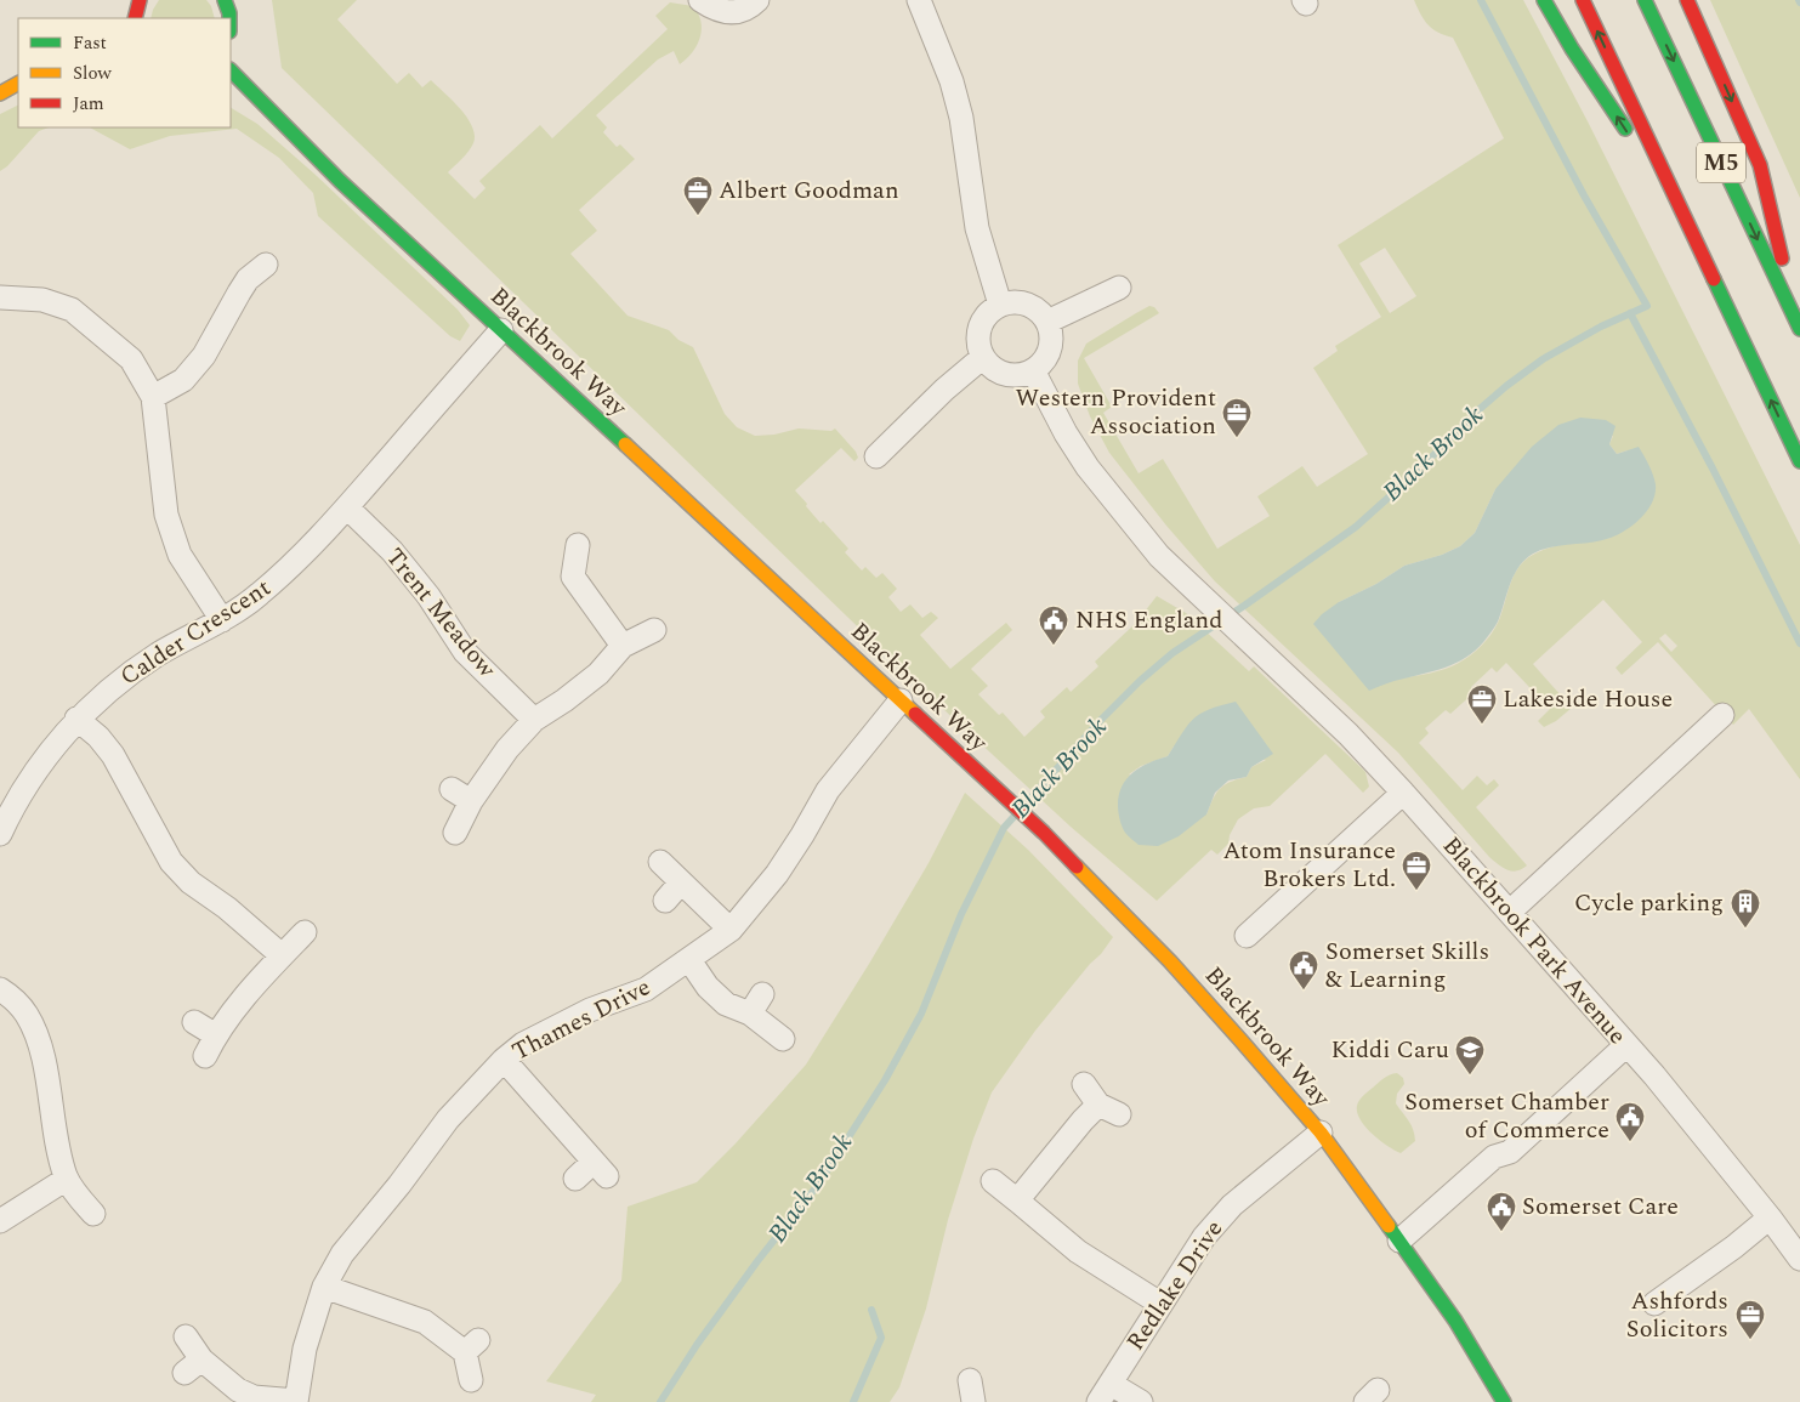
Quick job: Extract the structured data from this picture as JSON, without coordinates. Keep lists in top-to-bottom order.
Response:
{
  "streets": {
    "main road": ["M5", "Blackbrook Way"],
    "street": [
      "Trent Meadow",
      "Calder Crescent",
      "Blackbrook Park Avenue",
      "Thames Drive",
      "Redlake Drive"
    ]
  },
  "crossings": [
    ["Blackbrook Way", "Calder Crescent"],
    ["Blackbrook Way", "Thames Drive"],
    ["Blackbrook Way", "Redlake Drive"],
    ["Trent Meadow", "Calder Crescent"]
  ],
  "water": ["Black Brook"],
  "places": {
    "office": [
      "Albert Goodman",
      "Western Provident Association",
      "Lakeside House",
      "Atom Insurance Brokers Ltd.",
      "Ashfords Solicitors"
    ],
    "public building": [
      "NHS England",
      "Somerset Skills & Learning",
      "Somerset Chamber of Commerce",
      "Somerset Care"
    ],
    "building": ["Cycle parking"],
    "school or university": ["Kiddi Caru"]
  },
  "legend": ["Fast", "Slow", "Jam"]
}
